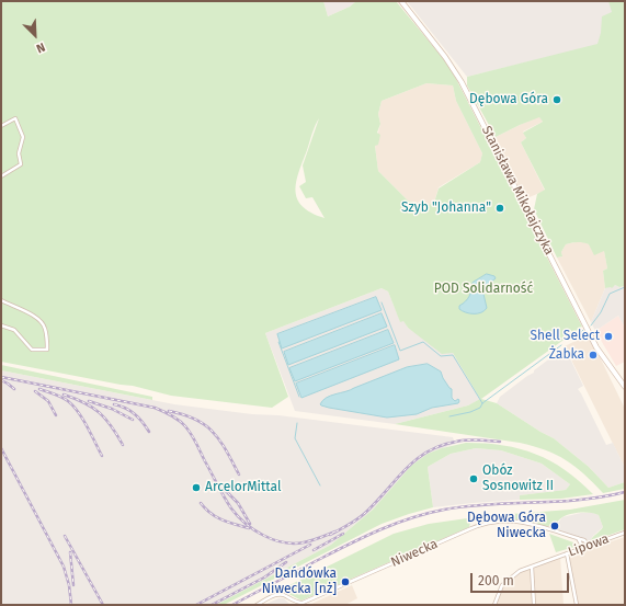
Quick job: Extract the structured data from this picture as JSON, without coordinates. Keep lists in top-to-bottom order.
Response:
{
  "streets": {
    "street": ["Stanisława Mikołajczyka", "Lipowa", "Niwecka"]
  },
  "crossings": [
    ["Lipowa", "Niwecka"]
  ],
  "parks": ["POD Solidarność"],
  "places": [
    "Dębowa Góra",
    "Szyb \"Johanna\"",
    "Shell Select",
    "Żabka",
    "Obóz Sosnowitz II",
    "ArcelorMittal",
    "Dębowa Góra Niwecka",
    "Dańdówka Niwecka [nż]"
  ],
  "scale_bar": "200 m",
  "north": "bottom right"
}
